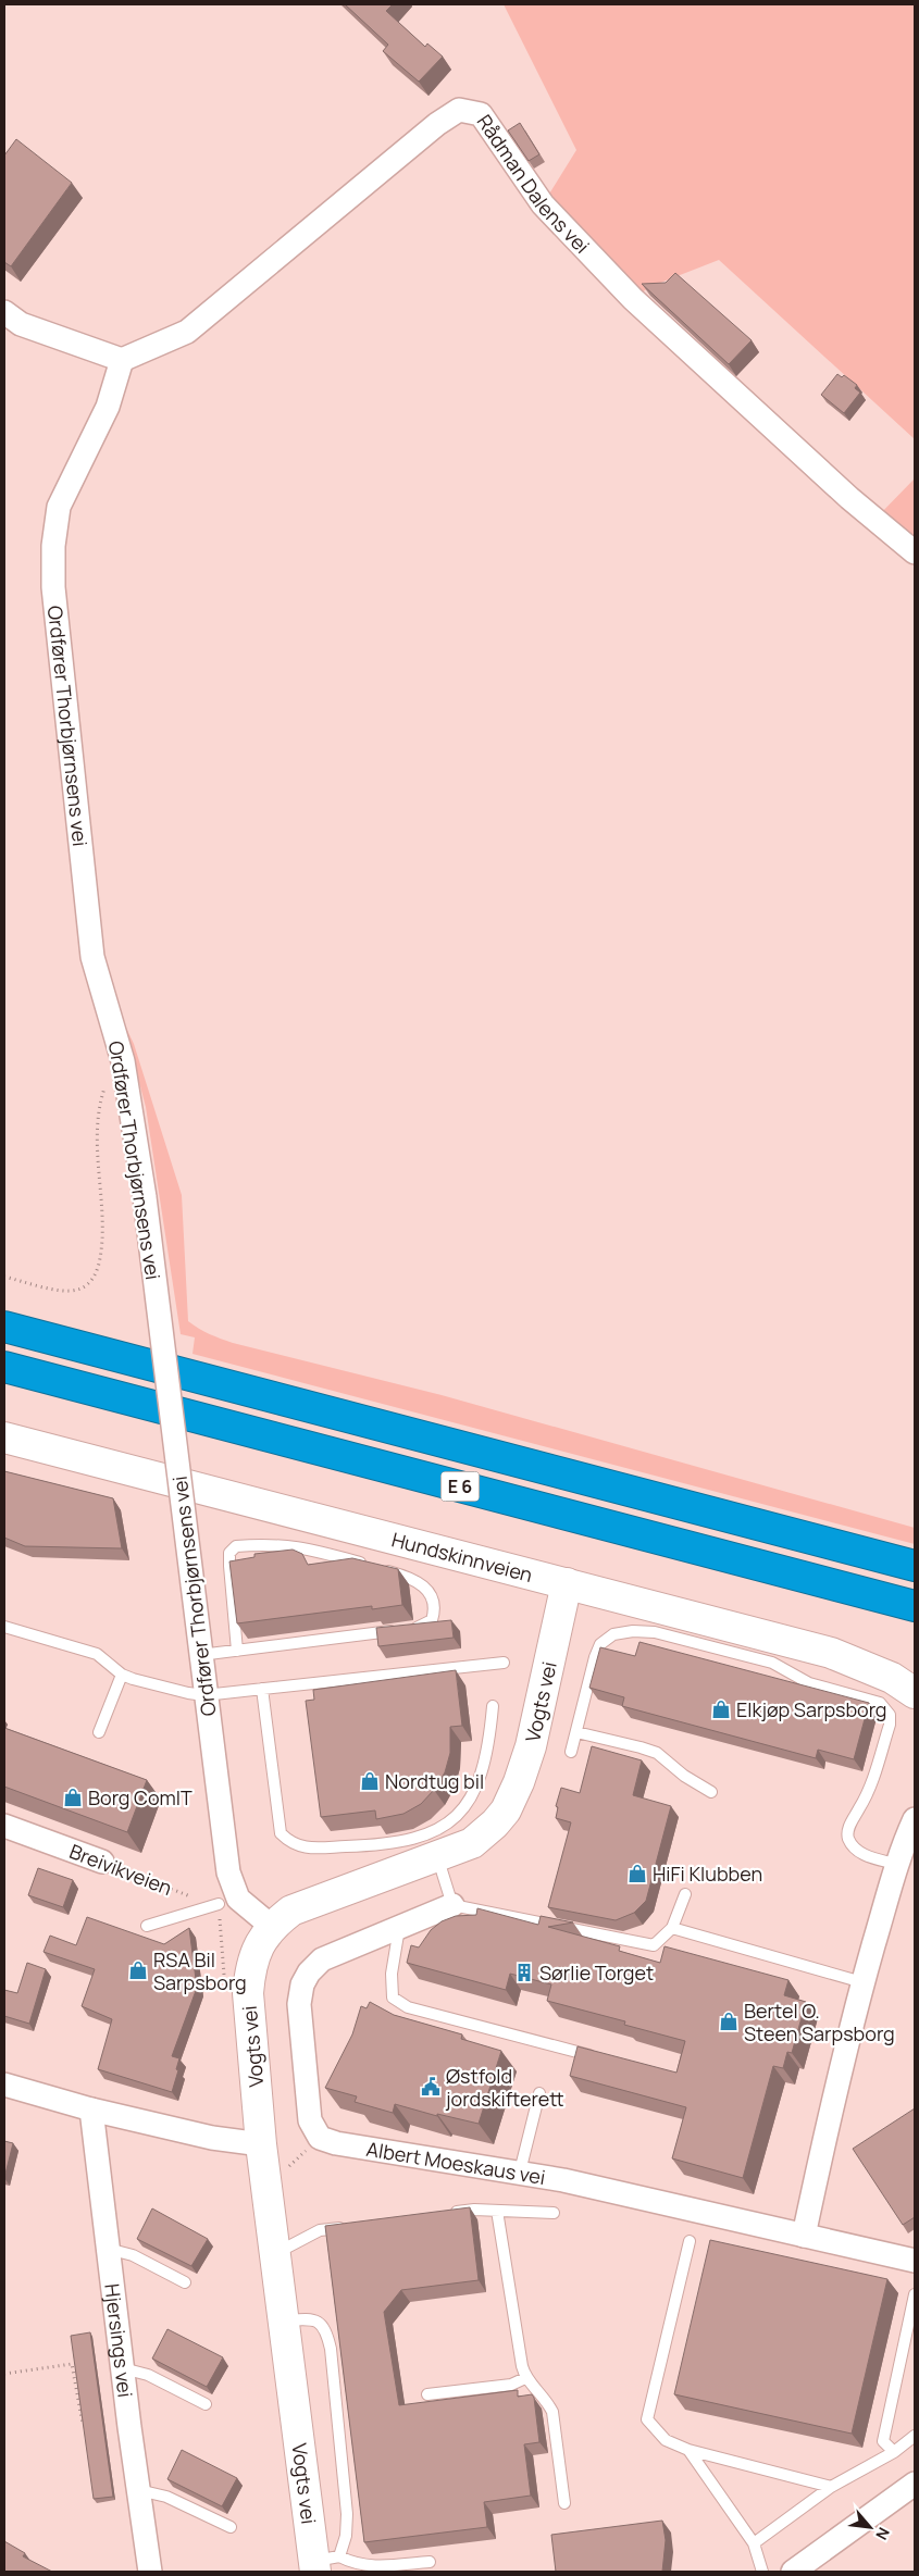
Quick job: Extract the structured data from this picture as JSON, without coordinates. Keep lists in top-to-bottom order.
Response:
{
  "streets": {
    "highway": ["E 6"],
    "street": [
      "Rådman Dalens vei",
      "Ordfører Thorbjørnsens vei",
      "Hundskinnveien",
      "Vogts vei",
      "Breivikveien",
      "Albert Moeskaus vei",
      "Hjersings vei"
    ]
  },
  "crossings": [
    ["Rådman Dalens vei", "Ordfører Thorbjørnsens vei"],
    ["Ordfører Thorbjørnsens vei", "Vogts vei"],
    ["Hundskinnveien", "Vogts vei"]
  ],
  "places": {
    "shop": [
      "Elkjøp Sarpsborg",
      "Nordtug bil",
      "Borg ComIT",
      "HiFi Klubben",
      "RSA Bil Sarpsborg",
      "Bertel O. Steen Sarpsborg"
    ],
    "building": ["Sørlie Torget"],
    "public building": ["Østfold jordskifterett"]
  },
  "north": "bottom right"
}
